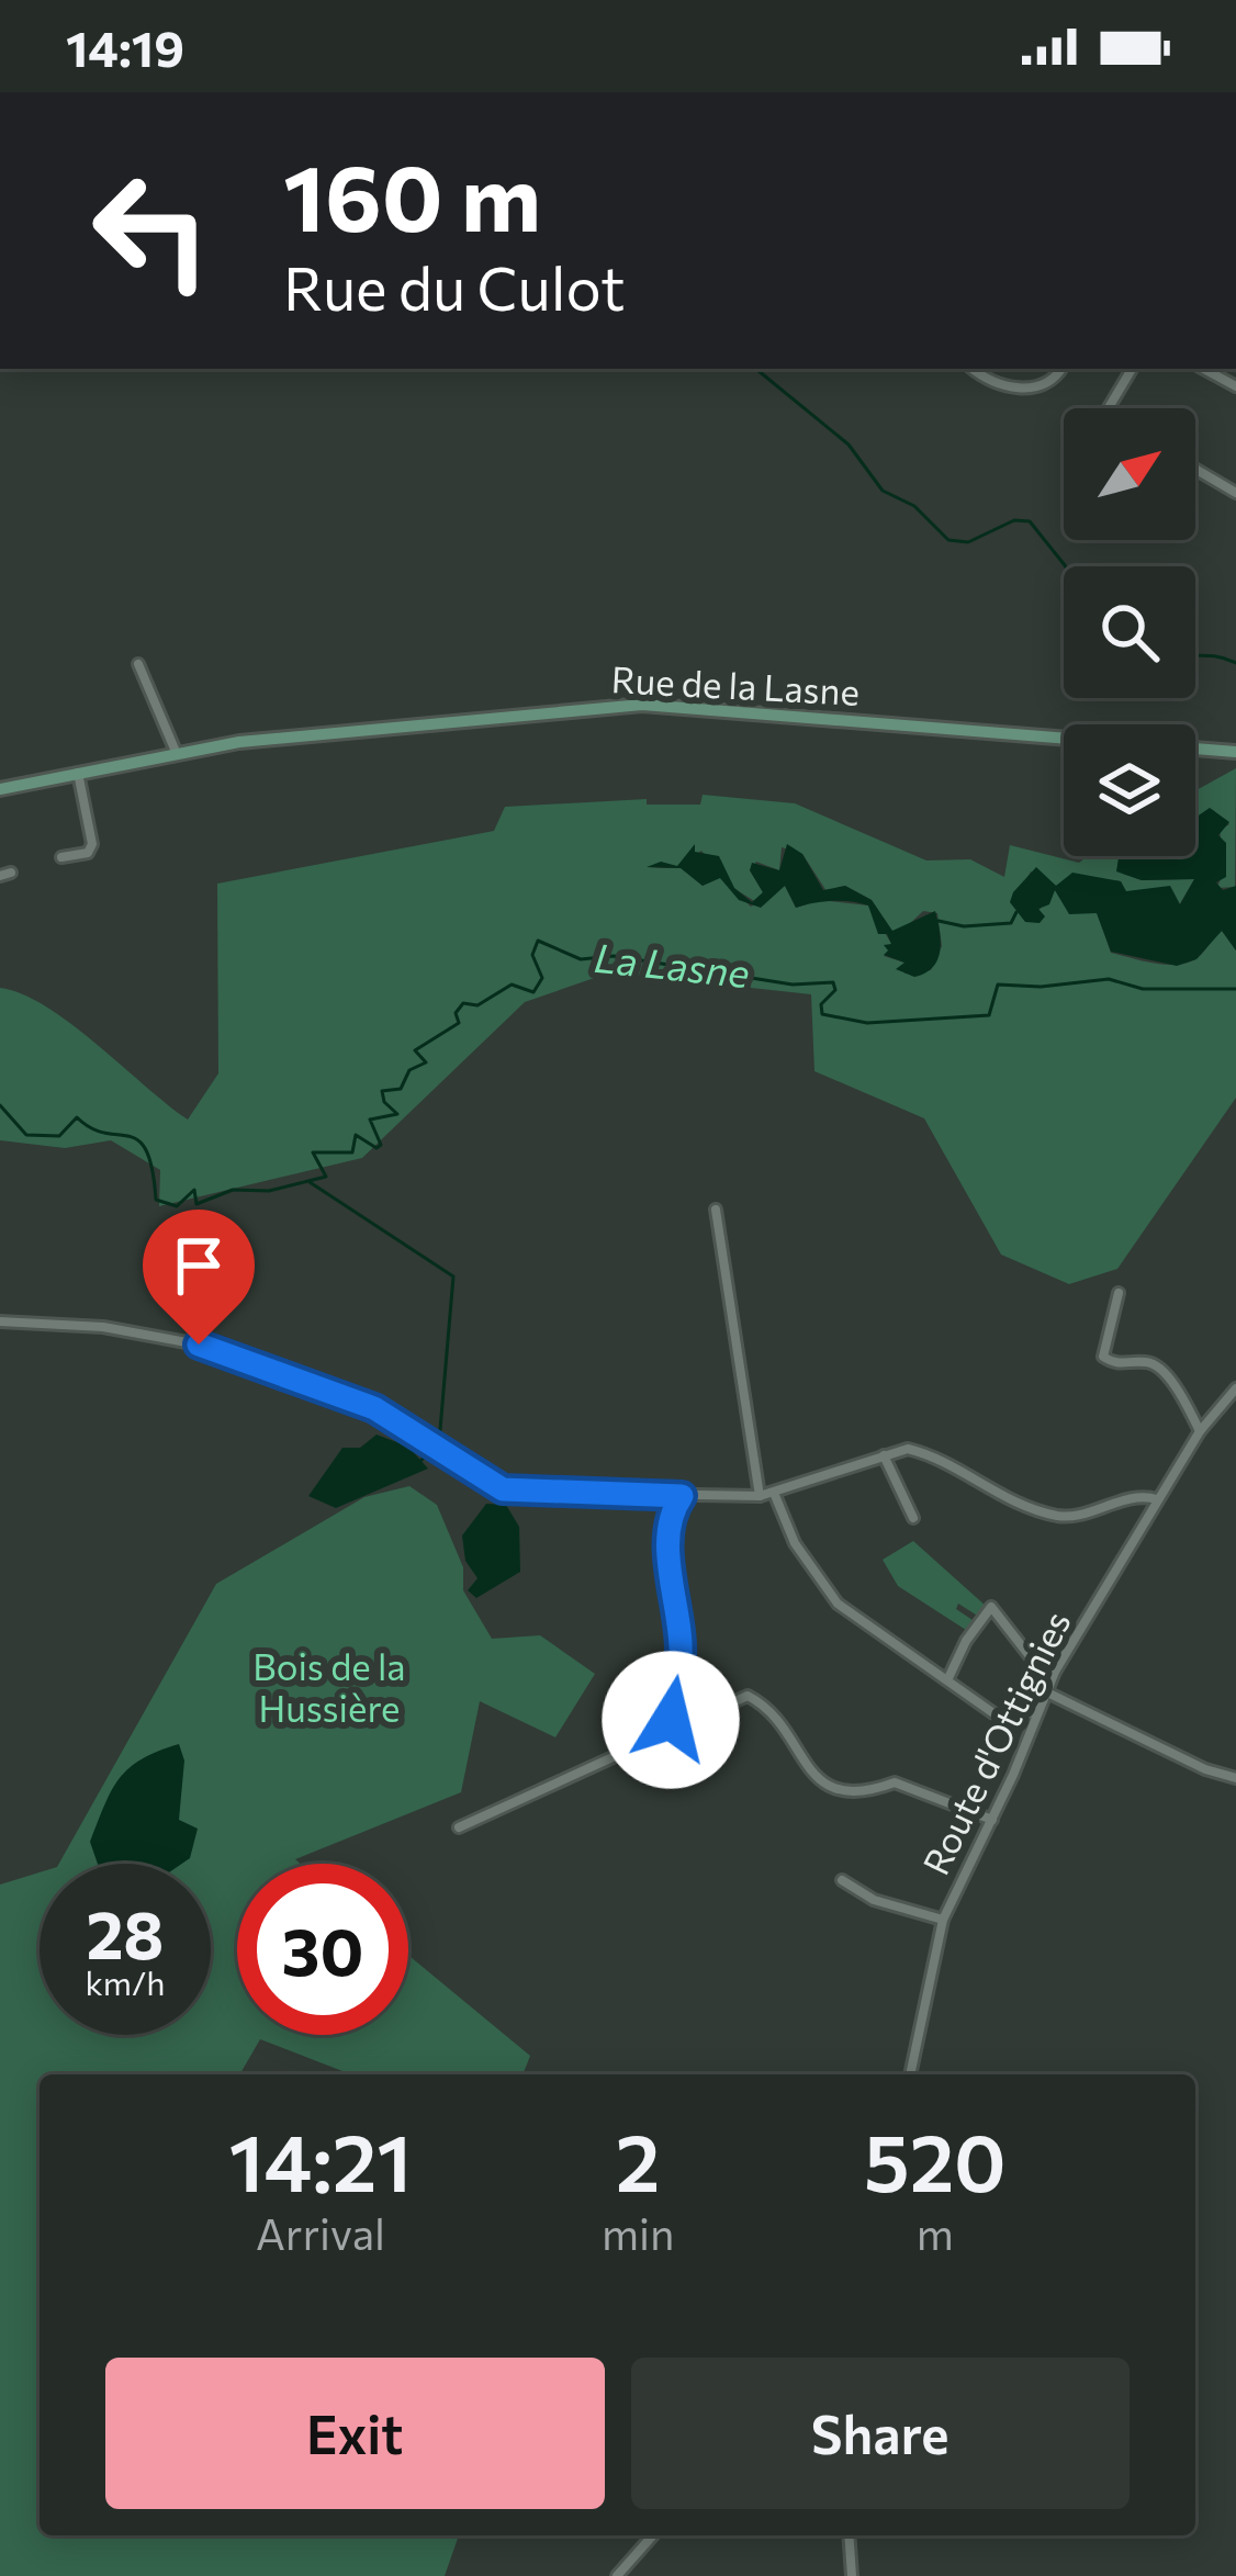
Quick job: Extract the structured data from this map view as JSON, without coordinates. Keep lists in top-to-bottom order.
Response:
{
  "streets": {
    "street": ["Rue de la Lasne", "Route d'Ottignies"]
  },
  "water": ["La Lasne"],
  "parks": ["Bois de la Hussière"],
  "north": "top right",
  "page": {
    "status": "14:19",
    "turn": ["160 m", "Rue du Culot"],
    "speed": "28 km/h",
    "limit": "30",
    "eta": [
      "14:21",
      "Arrival",
      "2",
      "min",
      "520",
      "m"
    ],
    "buttons": ["Exit", "Share"]
  }
}
